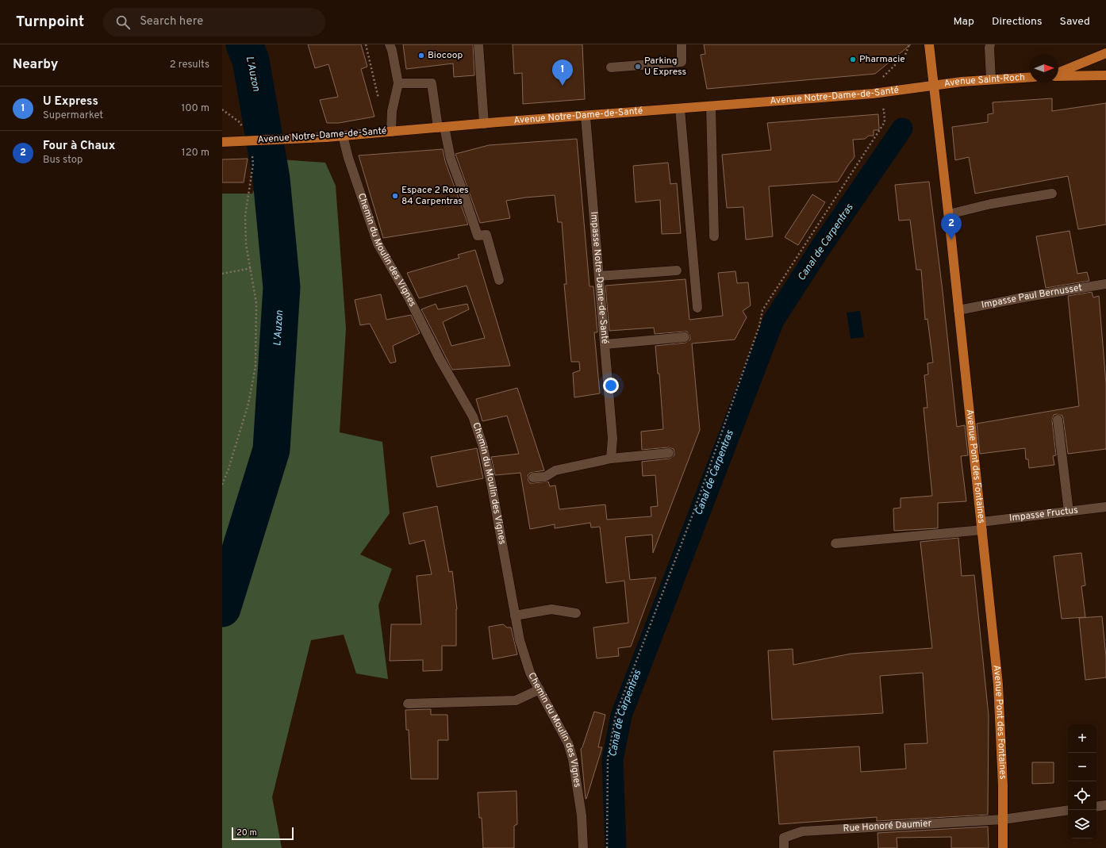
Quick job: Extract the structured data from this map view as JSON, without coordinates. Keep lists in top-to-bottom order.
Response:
{
  "streets": {
    "main road": ["Avenue Saint-Roch", "Avenue Notre-Dame-de-Santé", "Avenue Pont des Fontaines"],
    "street": [
      "Chemin du Moulin des Vignes",
      "Impasse Notre-Dame-de-Santé",
      "Impasse Paul Bernusset",
      "Impasse Fructus",
      "Rue Honoré Daumier"
    ]
  },
  "crossings": [
    ["Avenue Saint-Roch", "Avenue Notre-Dame-de-Santé"],
    ["Avenue Saint-Roch", "Avenue Pont des Fontaines"],
    ["Avenue Notre-Dame-de-Santé", "Chemin du Moulin des Vignes"],
    ["Avenue Notre-Dame-de-Santé", "Impasse Notre-Dame-de-Santé"],
    ["Avenue Notre-Dame-de-Santé", "Avenue Pont des Fontaines"],
    ["Impasse Paul Bernusset", "Avenue Pont des Fontaines"],
    ["Avenue Pont des Fontaines", "Impasse Fructus"],
    ["Avenue Pont des Fontaines", "Rue Honoré Daumier"]
  ],
  "water": ["L'Auzon", "Canal de Carpentras"],
  "places": [
    "Biocoop",
    "Pharmacie",
    "Parking U Express",
    "Espace 2 Roues 84 Carpentras"
  ],
  "scale_bar": "20 m",
  "north": "right",
  "page": {
    "header": "Turnpoint",
    "search": "Search here",
    "nav": ["Map", "Directions", "Saved"],
    "heading": ["Nearby", "2 results"],
    "pins": ["1", "2"],
    "list": [
      {
        "mark": "1",
        "name": "U Express",
        "note": "Supermarket",
        "value": "100 m"
      },
      {
        "mark": "2",
        "name": "Four à Chaux",
        "note": "Bus stop",
        "value": "120 m"
      }
    ],
    "map_buttons": ["+", "−"],
    "scale": "20 m"
  }
}
